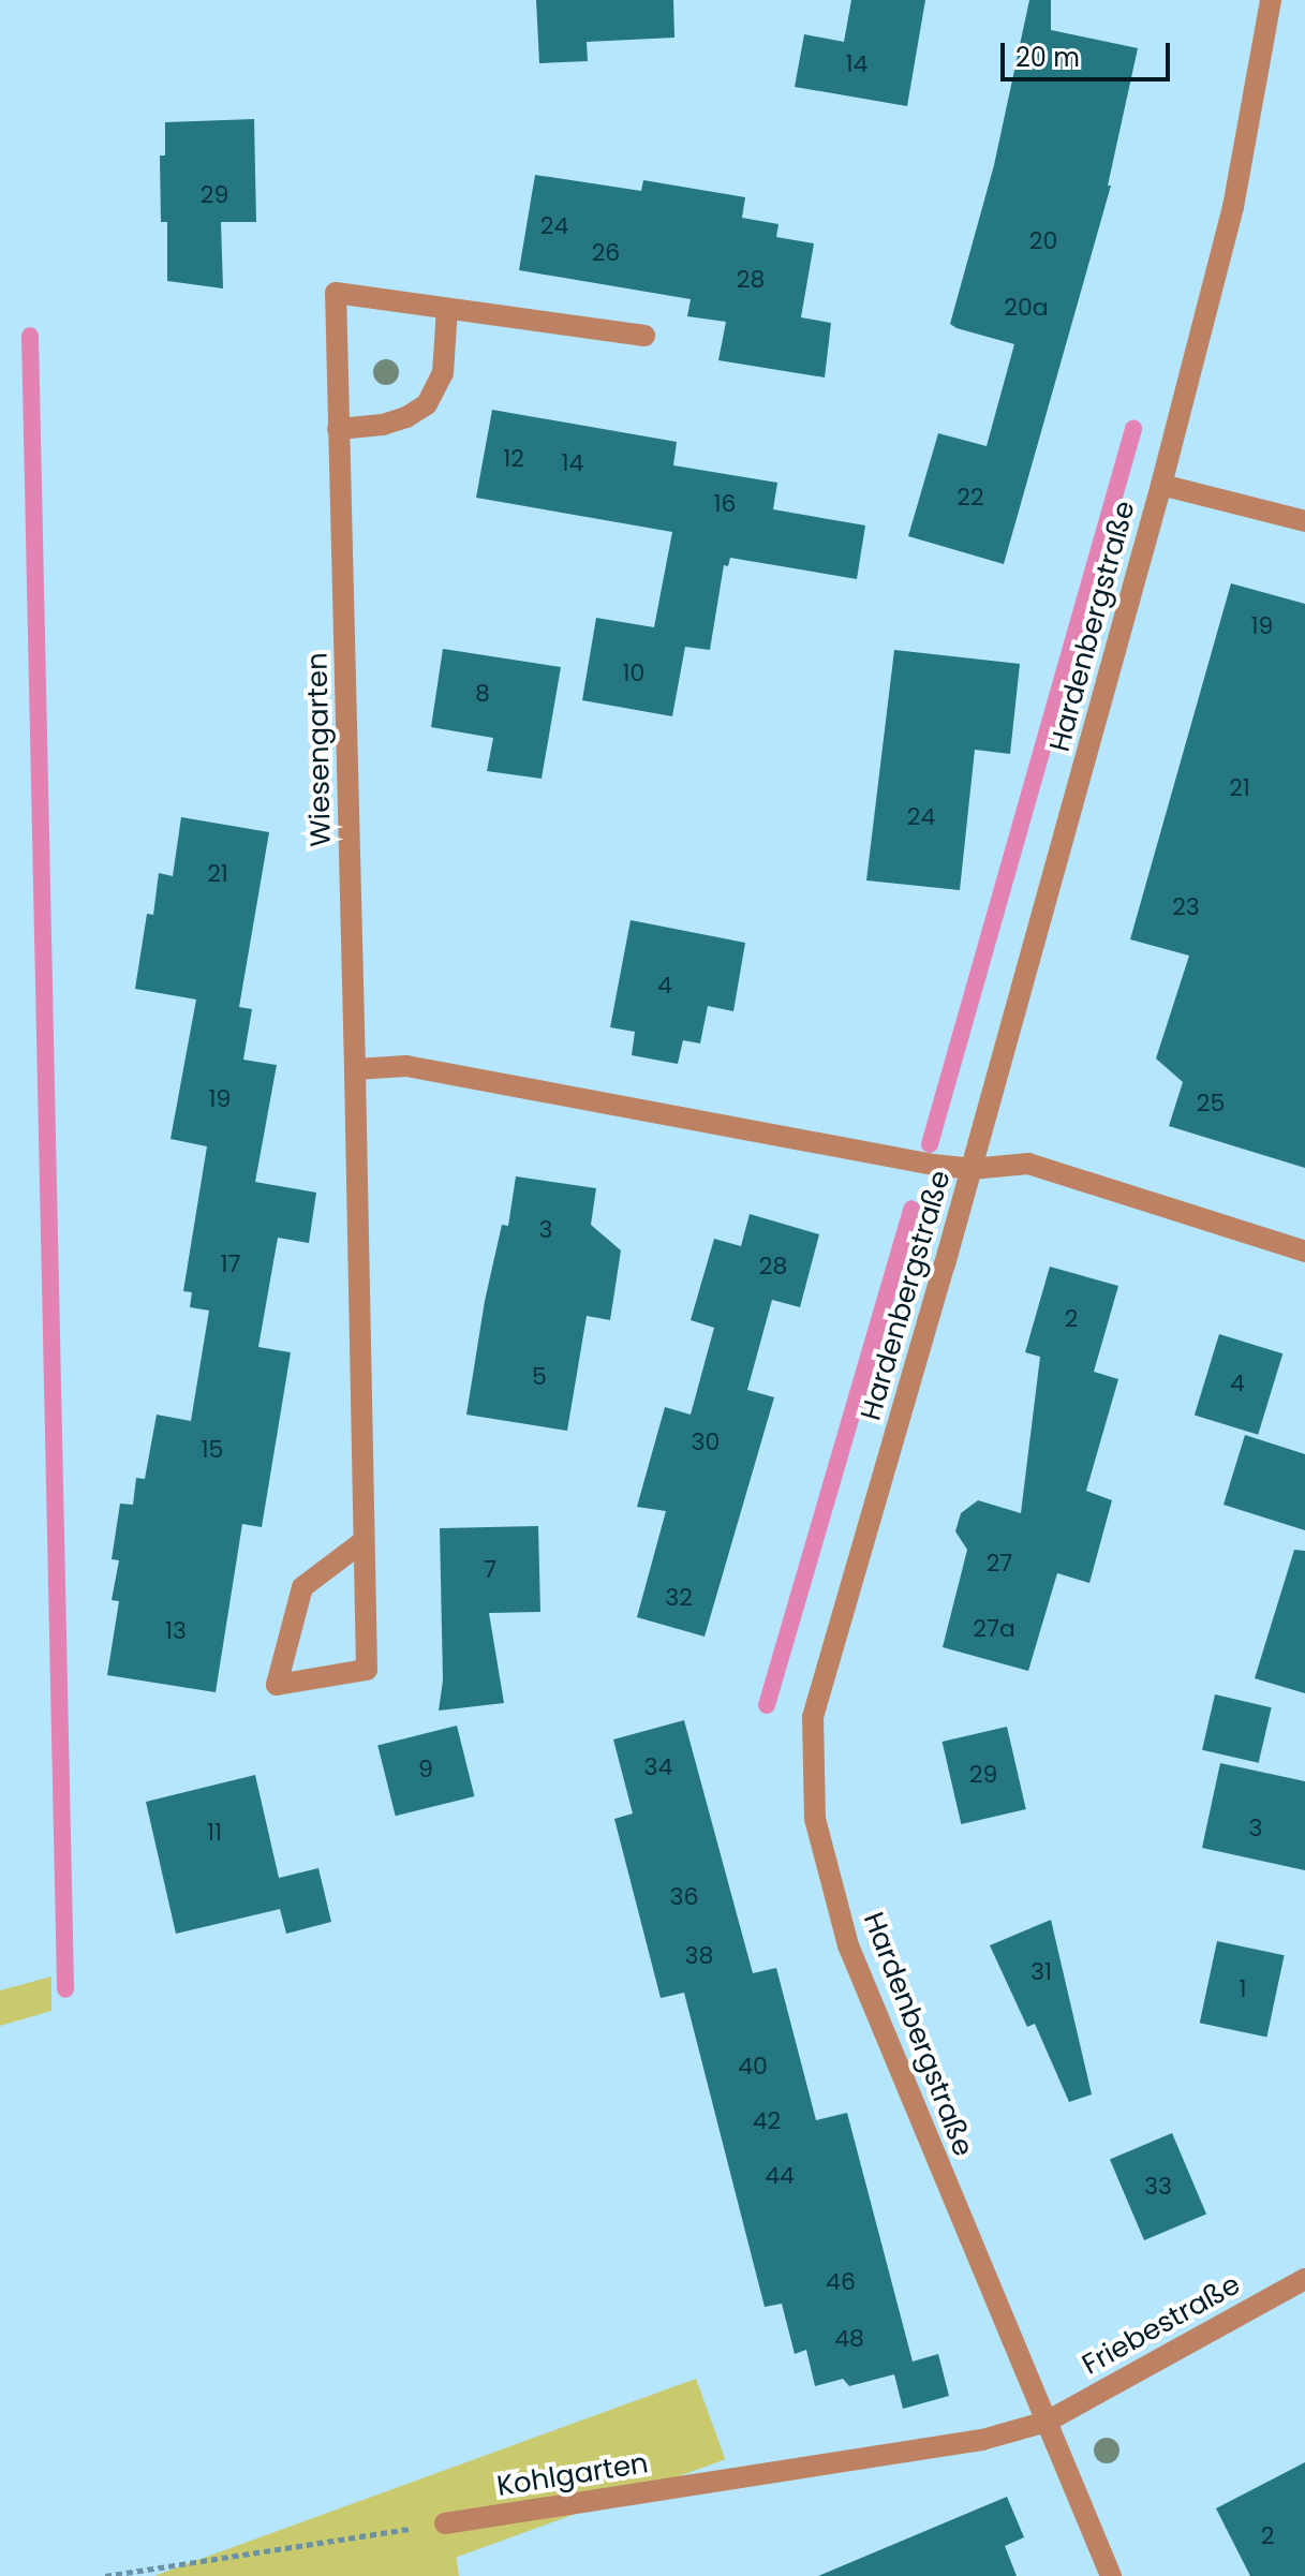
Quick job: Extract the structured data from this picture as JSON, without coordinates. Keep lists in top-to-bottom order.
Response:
{
  "streets": {
    "street": [
      "Hardenbergstraße",
      "Wiesengarten",
      "Friebestraße",
      "Kohlgarten"
    ]
  },
  "crossings": [
    ["Hardenbergstraße", "Friebestraße"],
    ["Hardenbergstraße", "Kohlgarten"],
    ["Friebestraße", "Kohlgarten"]
  ],
  "house_numbers": [
    "14",
    "29",
    "24",
    "20",
    "26",
    "28",
    "20a",
    "12",
    "14",
    "22",
    "16",
    "19",
    "10",
    "8",
    "21",
    "24",
    "21",
    "23",
    "4",
    "19",
    "25",
    "3",
    "17",
    "28",
    "2",
    "5",
    "4",
    "30",
    "15",
    "27",
    "7",
    "32",
    "27a",
    "13",
    "34",
    "9",
    "29",
    "3",
    "11",
    "36",
    "38",
    "31",
    "1",
    "40",
    "42",
    "44",
    "33",
    "46",
    "48",
    "2"
  ],
  "scale_bar": "20 m"
}
